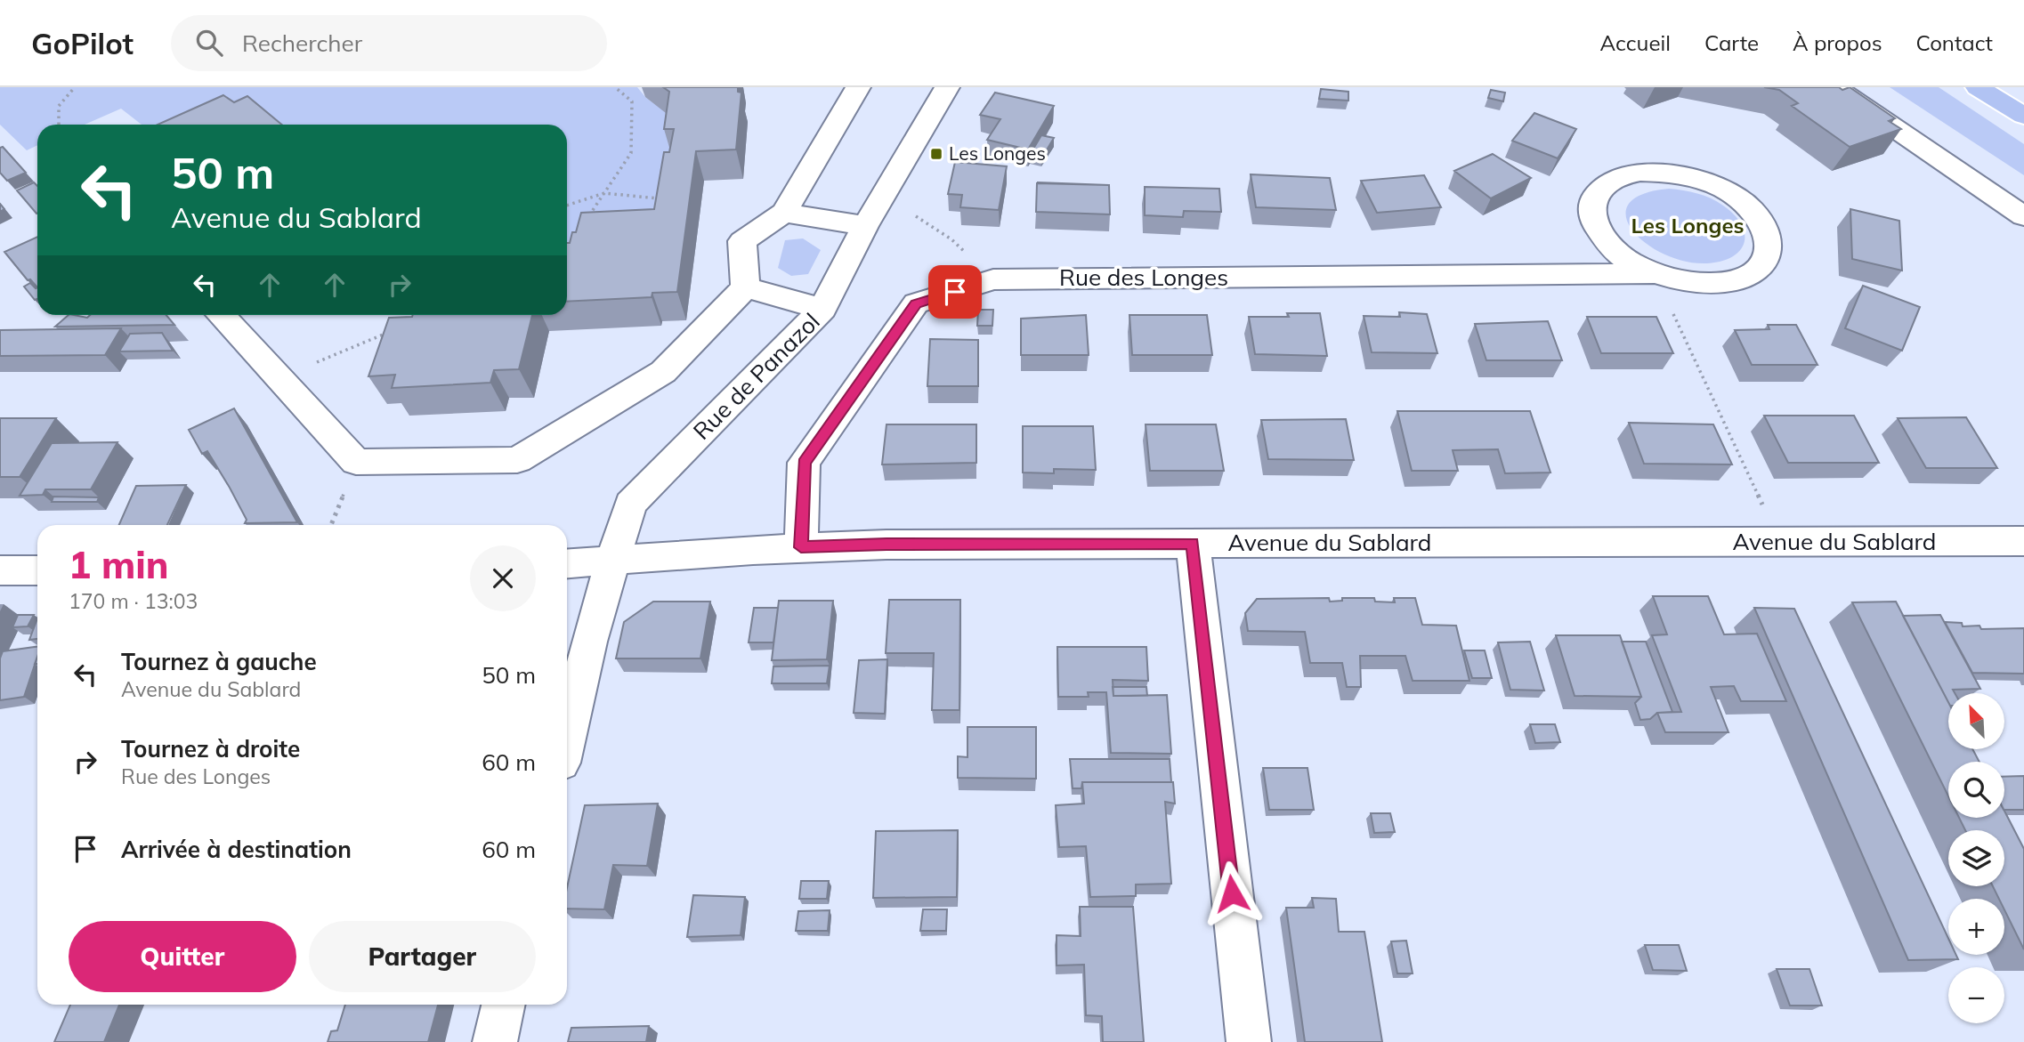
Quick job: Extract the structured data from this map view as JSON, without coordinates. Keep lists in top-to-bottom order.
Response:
{
  "streets": {
    "street": ["Rue des Longes", "Rue de Panazol", "Avenue du Sablard"]
  },
  "crossings": [
    ["Rue des Longes", "Avenue du Sablard"],
    ["Rue de Panazol", "Avenue du Sablard"]
  ],
  "districts": ["Les Longes"],
  "places": {
    "transit": ["Les Longes"]
  },
  "north": "top left",
  "page": {
    "header": "GoPilot",
    "search": "Rechercher",
    "nav": [
      "Accueil",
      "Carte",
      "À propos",
      "Contact"
    ],
    "turn": ["50 m", "Avenue du Sablard"],
    "heading": ["1 min", "170 m · 13:03"],
    "list": [
      {
        "name": "Tournez à gauche",
        "note": "Avenue du Sablard",
        "value": "50 m"
      },
      {
        "name": "Tournez à droite",
        "note": "Rue des Longes",
        "value": "60 m"
      },
      {
        "name": "Arrivée à destination",
        "value": "60 m"
      }
    ],
    "map_buttons": ["+", "−"],
    "buttons": ["Quitter", "Partager"]
  }
}
